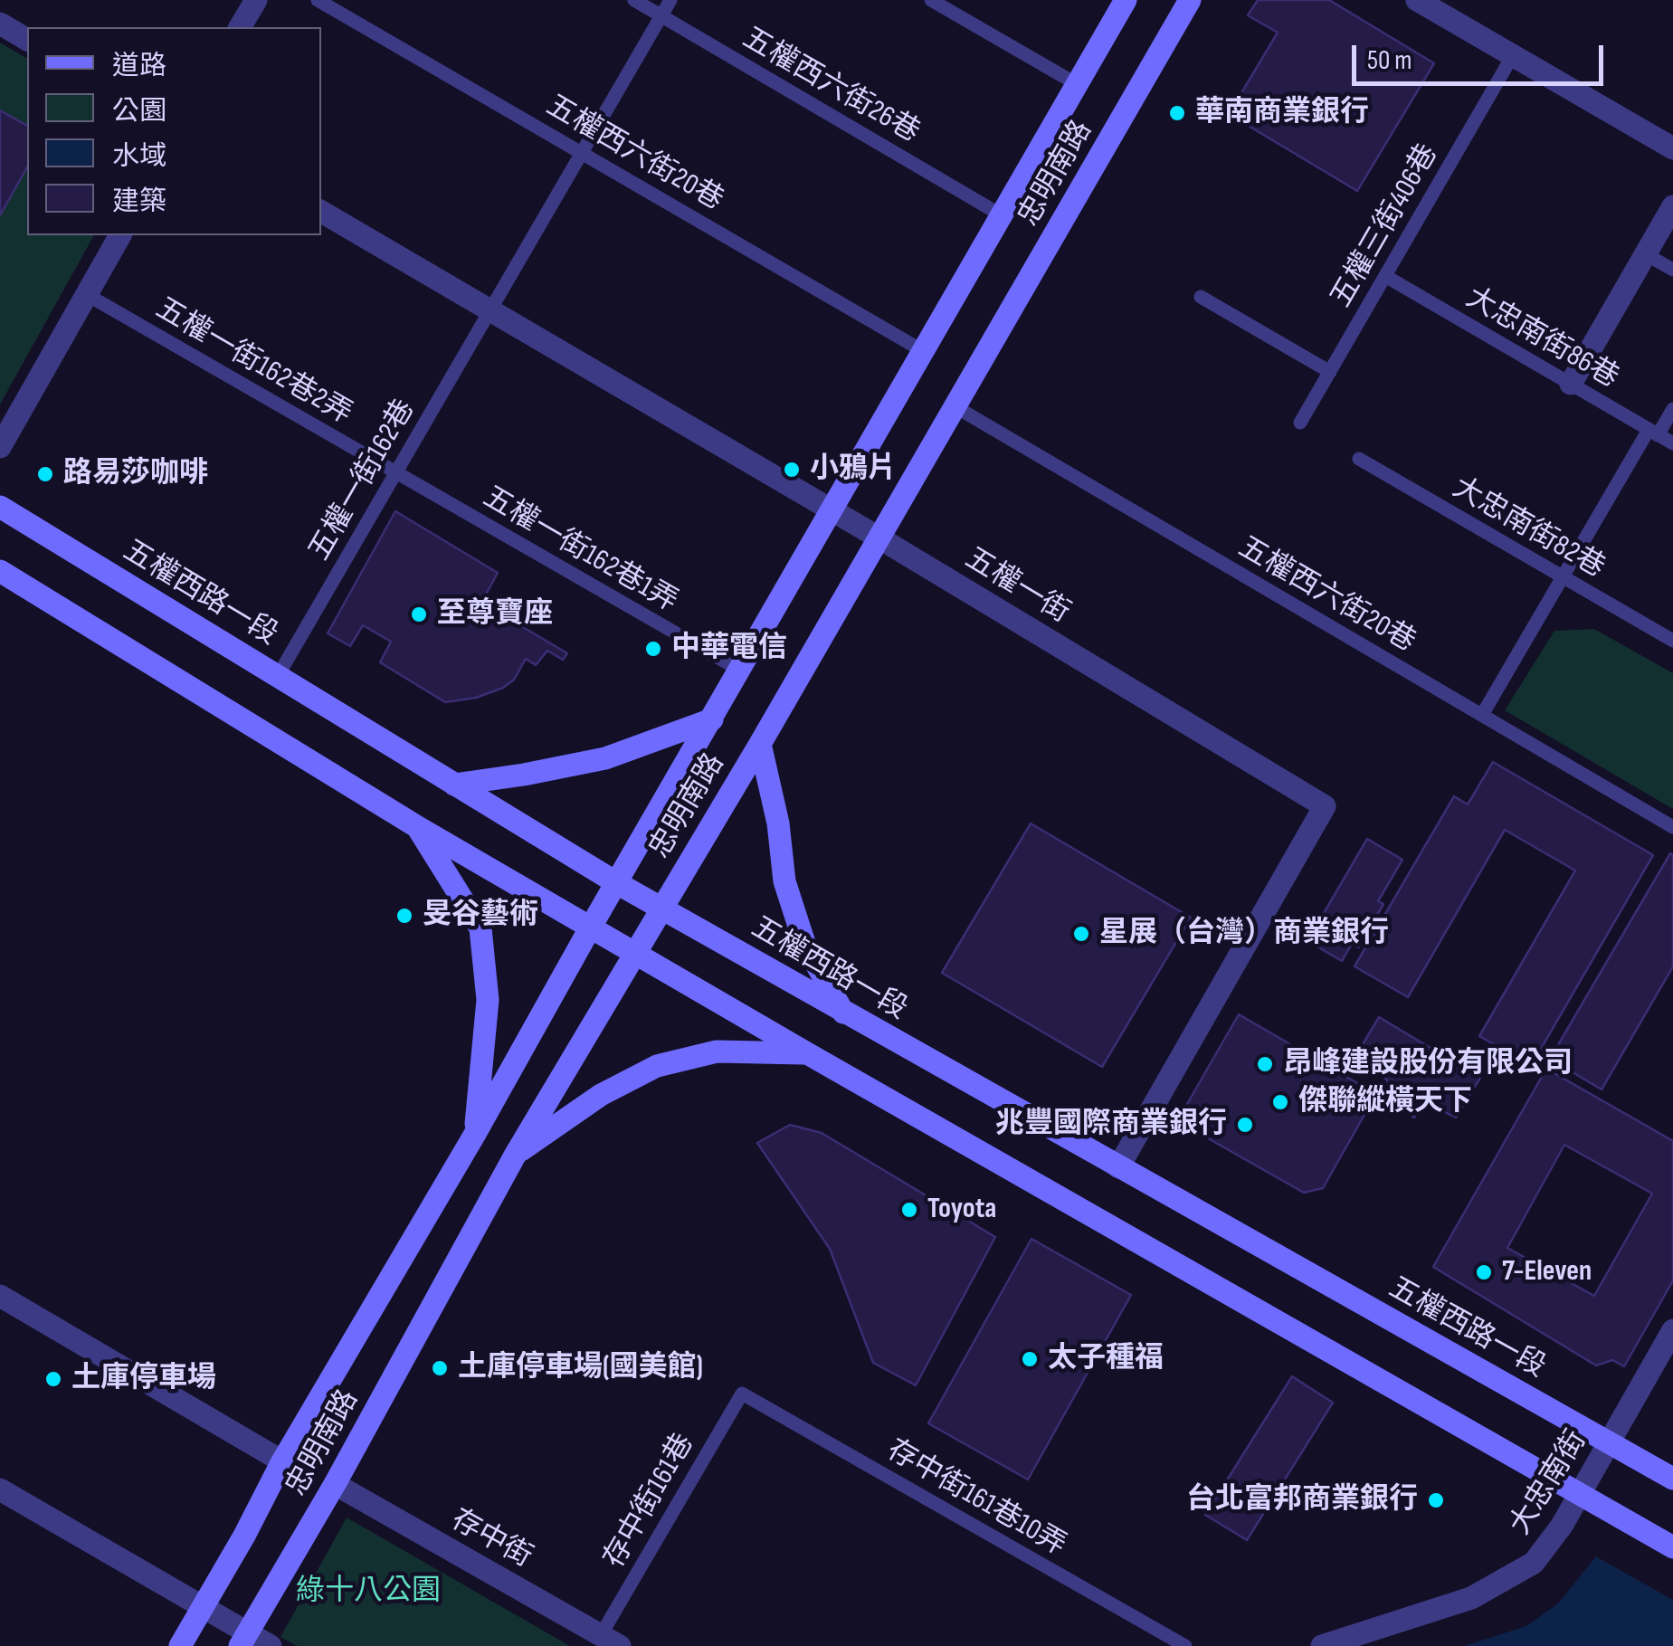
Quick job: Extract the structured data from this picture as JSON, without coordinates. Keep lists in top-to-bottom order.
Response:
{
  "streets": {
    "main road": ["忠明南路", "五權西路一段"],
    "street": ["五權一街", "大忠南街", "存中街"],
    "lane": [
      "五權西六街26巷",
      "五權西六街20巷",
      "五權三街406巷",
      "大忠南街86巷",
      "五權一街162巷2弄",
      "五權一街162巷",
      "大忠南街82巷",
      "五權一街162巷1弄",
      "存中街161巷10弄",
      "存中街161巷"
    ]
  },
  "crossings": [
    ["五權西六街26巷", "忠明南路"],
    ["五權西六街26巷", "五權一街162巷"],
    ["五權西六街20巷", "忠明南路"],
    ["五權西六街20巷", "五權一街162巷"],
    ["忠明南路", "五權一街162巷1弄"],
    ["忠明南路", "五權一街"],
    ["忠明南路", "五權西路一段"],
    ["忠明南路", "存中街"],
    ["五權三街406巷", "大忠南街86巷"],
    ["五權一街162巷2弄", "五權一街162巷"],
    ["五權一街162巷2弄", "五權一街162巷1弄"],
    ["五權一街162巷", "五權一街162巷1弄"],
    ["五權一街162巷", "五權一街"],
    ["五權一街162巷", "五權西路一段"],
    ["五權一街", "五權西路一段"],
    ["五權西路一段", "大忠南街"],
    ["存中街161巷10弄", "存中街161巷"],
    ["存中街161巷", "存中街"]
  ],
  "parks": ["綠十八公園"],
  "places": [
    "華南商業銀行",
    "小鴉片",
    "路易莎咖啡",
    "至尊寶座",
    "中華電信",
    "旻谷藝術",
    "星展（台灣）商業銀行",
    "昂峰建設股份有限公司",
    "傑聯縱橫天下",
    "兆豐國際商業銀行",
    "Toyota",
    "7-Eleven",
    "太子種福",
    "土庫停車場(國美館)",
    "土庫停車場",
    "台北富邦商業銀行"
  ],
  "legend": [
    "道路",
    "公園",
    "水域",
    "建築"
  ],
  "scale_bar": "50 m"
}
